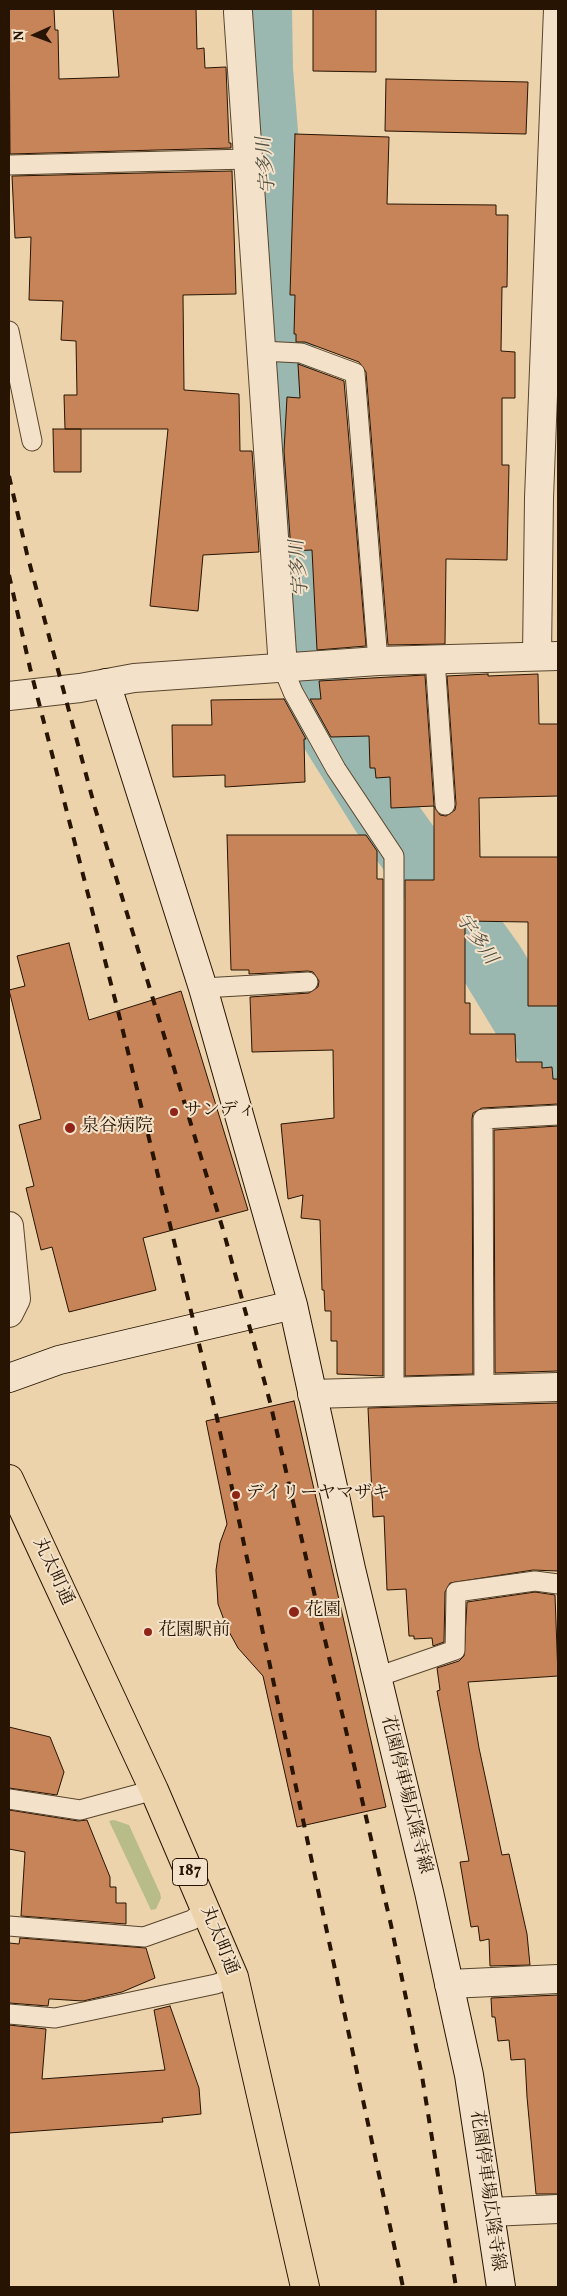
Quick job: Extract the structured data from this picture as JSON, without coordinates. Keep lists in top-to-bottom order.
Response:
{
  "streets": {
    "main road": ["丸太町通", "187"],
    "street": ["花園停車場広隆寺線"]
  },
  "water": ["宇多川"],
  "places": [
    "サンディ",
    "泉谷病院",
    "デイリーヤマザキ",
    "花園",
    "花園駅前"
  ],
  "north": "left"
}
